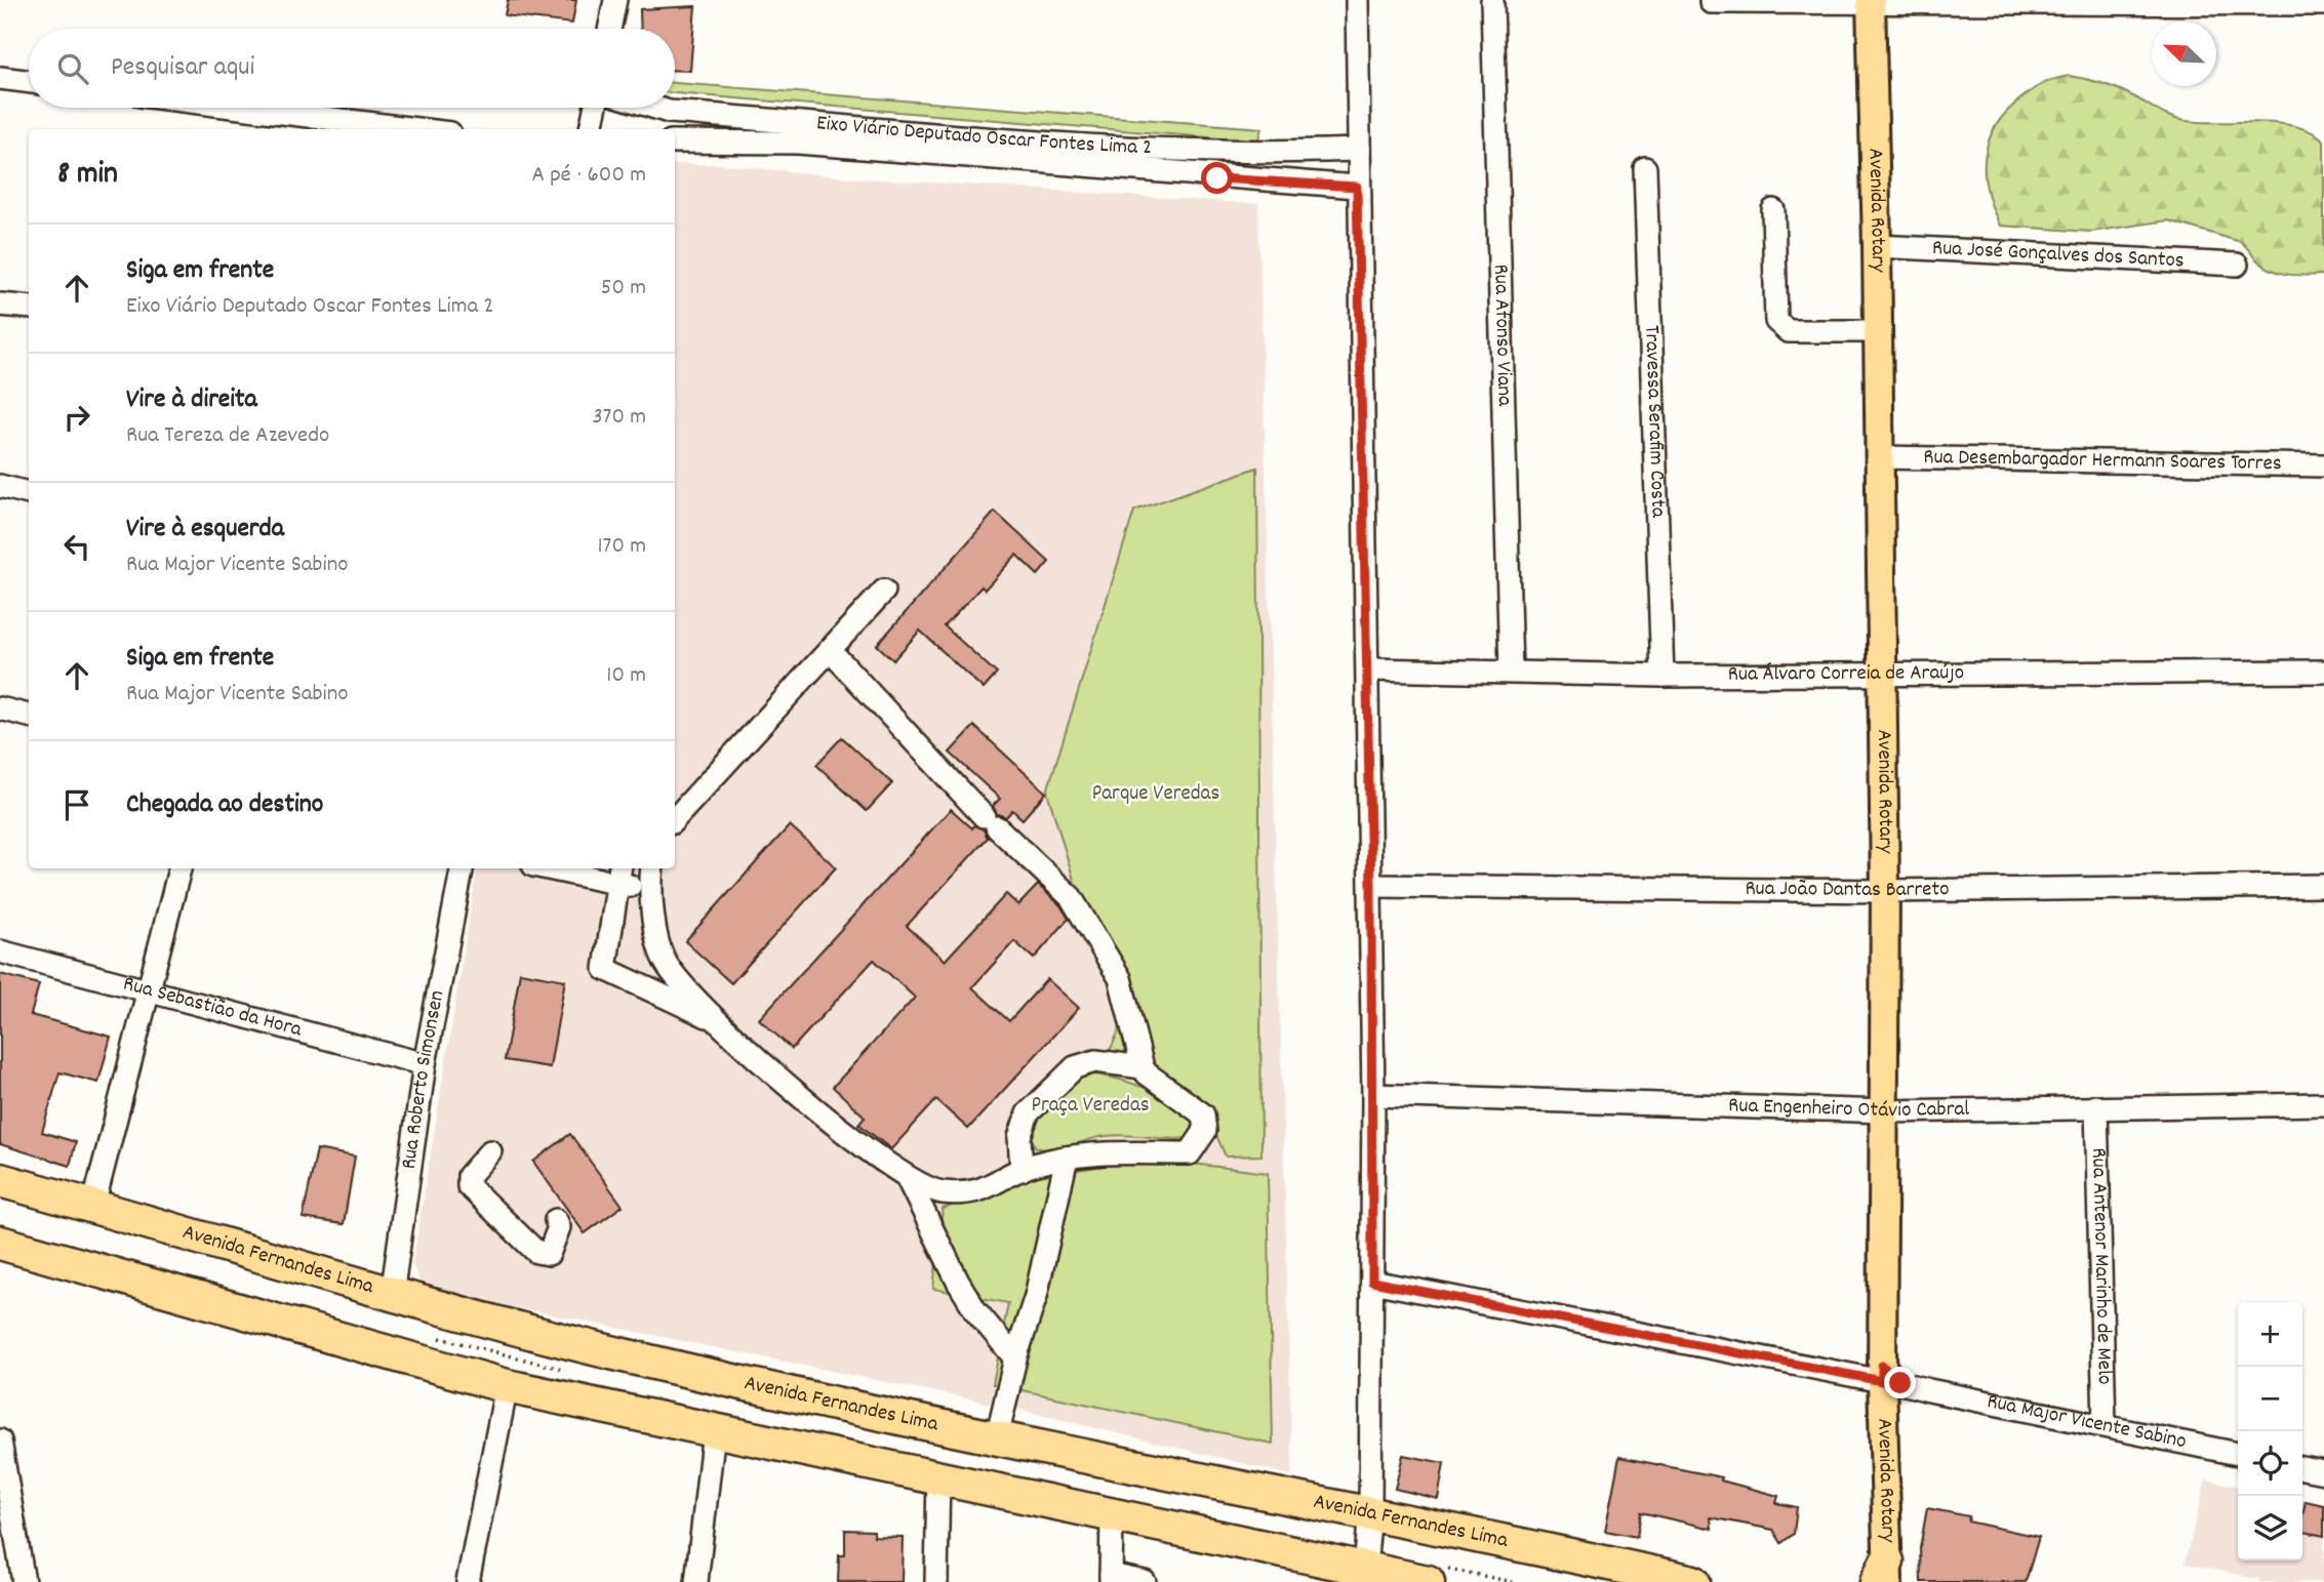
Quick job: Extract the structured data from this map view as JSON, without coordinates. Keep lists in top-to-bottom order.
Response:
{
  "streets": {
    "highway": ["Avenida Fernandes Lima"],
    "main road": ["Avenida Rotary"],
    "street": [
      "Eixo Viário Deputado Oscar Fontes Lima 2",
      "Rua José Gonçalves dos Santos",
      "Rua Afonso Viana",
      "Travessa Serafim Costa",
      "Rua Desembargador Hermann Soares Torres",
      "Rua Álvaro Correia de Araújo",
      "Rua João Dantas Barreto",
      "Rua Sebastião da Hora",
      "Rua Roberto Simonsen",
      "Rua Engenheiro Otávio Cabral",
      "Rua Antenor Marinho de Melo",
      "Rua Major Vicente Sabino"
    ]
  },
  "crossings": [
    ["Avenida Rotary", "Rua José Gonçalves dos Santos"],
    ["Avenida Rotary", "Rua Desembargador Hermann Soares Torres"],
    ["Avenida Rotary", "Rua Álvaro Correia de Araújo"],
    ["Avenida Rotary", "Rua João Dantas Barreto"],
    ["Avenida Rotary", "Rua Engenheiro Otávio Cabral"],
    ["Avenida Rotary", "Rua Major Vicente Sabino"],
    ["Rua Afonso Viana", "Rua Álvaro Correia de Araújo"],
    ["Travessa Serafim Costa", "Rua Álvaro Correia de Araújo"],
    ["Rua Sebastião da Hora", "Rua Roberto Simonsen"],
    ["Rua Roberto Simonsen", "Avenida Fernandes Lima"],
    ["Rua Engenheiro Otávio Cabral", "Rua Antenor Marinho de Melo"],
    ["Rua Antenor Marinho de Melo", "Rua Major Vicente Sabino"]
  ],
  "parks": ["Parque Veredas", "Praça Veredas"],
  "north": "top left",
  "page": {
    "search": "Pesquisar aqui",
    "heading": ["8 min", "A pé · 600 m"],
    "list": [
      ["Siga em frente", "Eixo Viário Deputado Oscar Fontes Lima 2", "50 m"],
      ["Vire à direita", "Rua Tereza de Azevedo", "370 m"],
      ["Vire à esquerda", "Rua Major Vicente Sabino", "170 m"],
      ["Siga em frente", "Rua Major Vicente Sabino", "10 m"],
      "Chegada ao destino"
    ],
    "map_buttons": ["+", "−"]
  }
}
